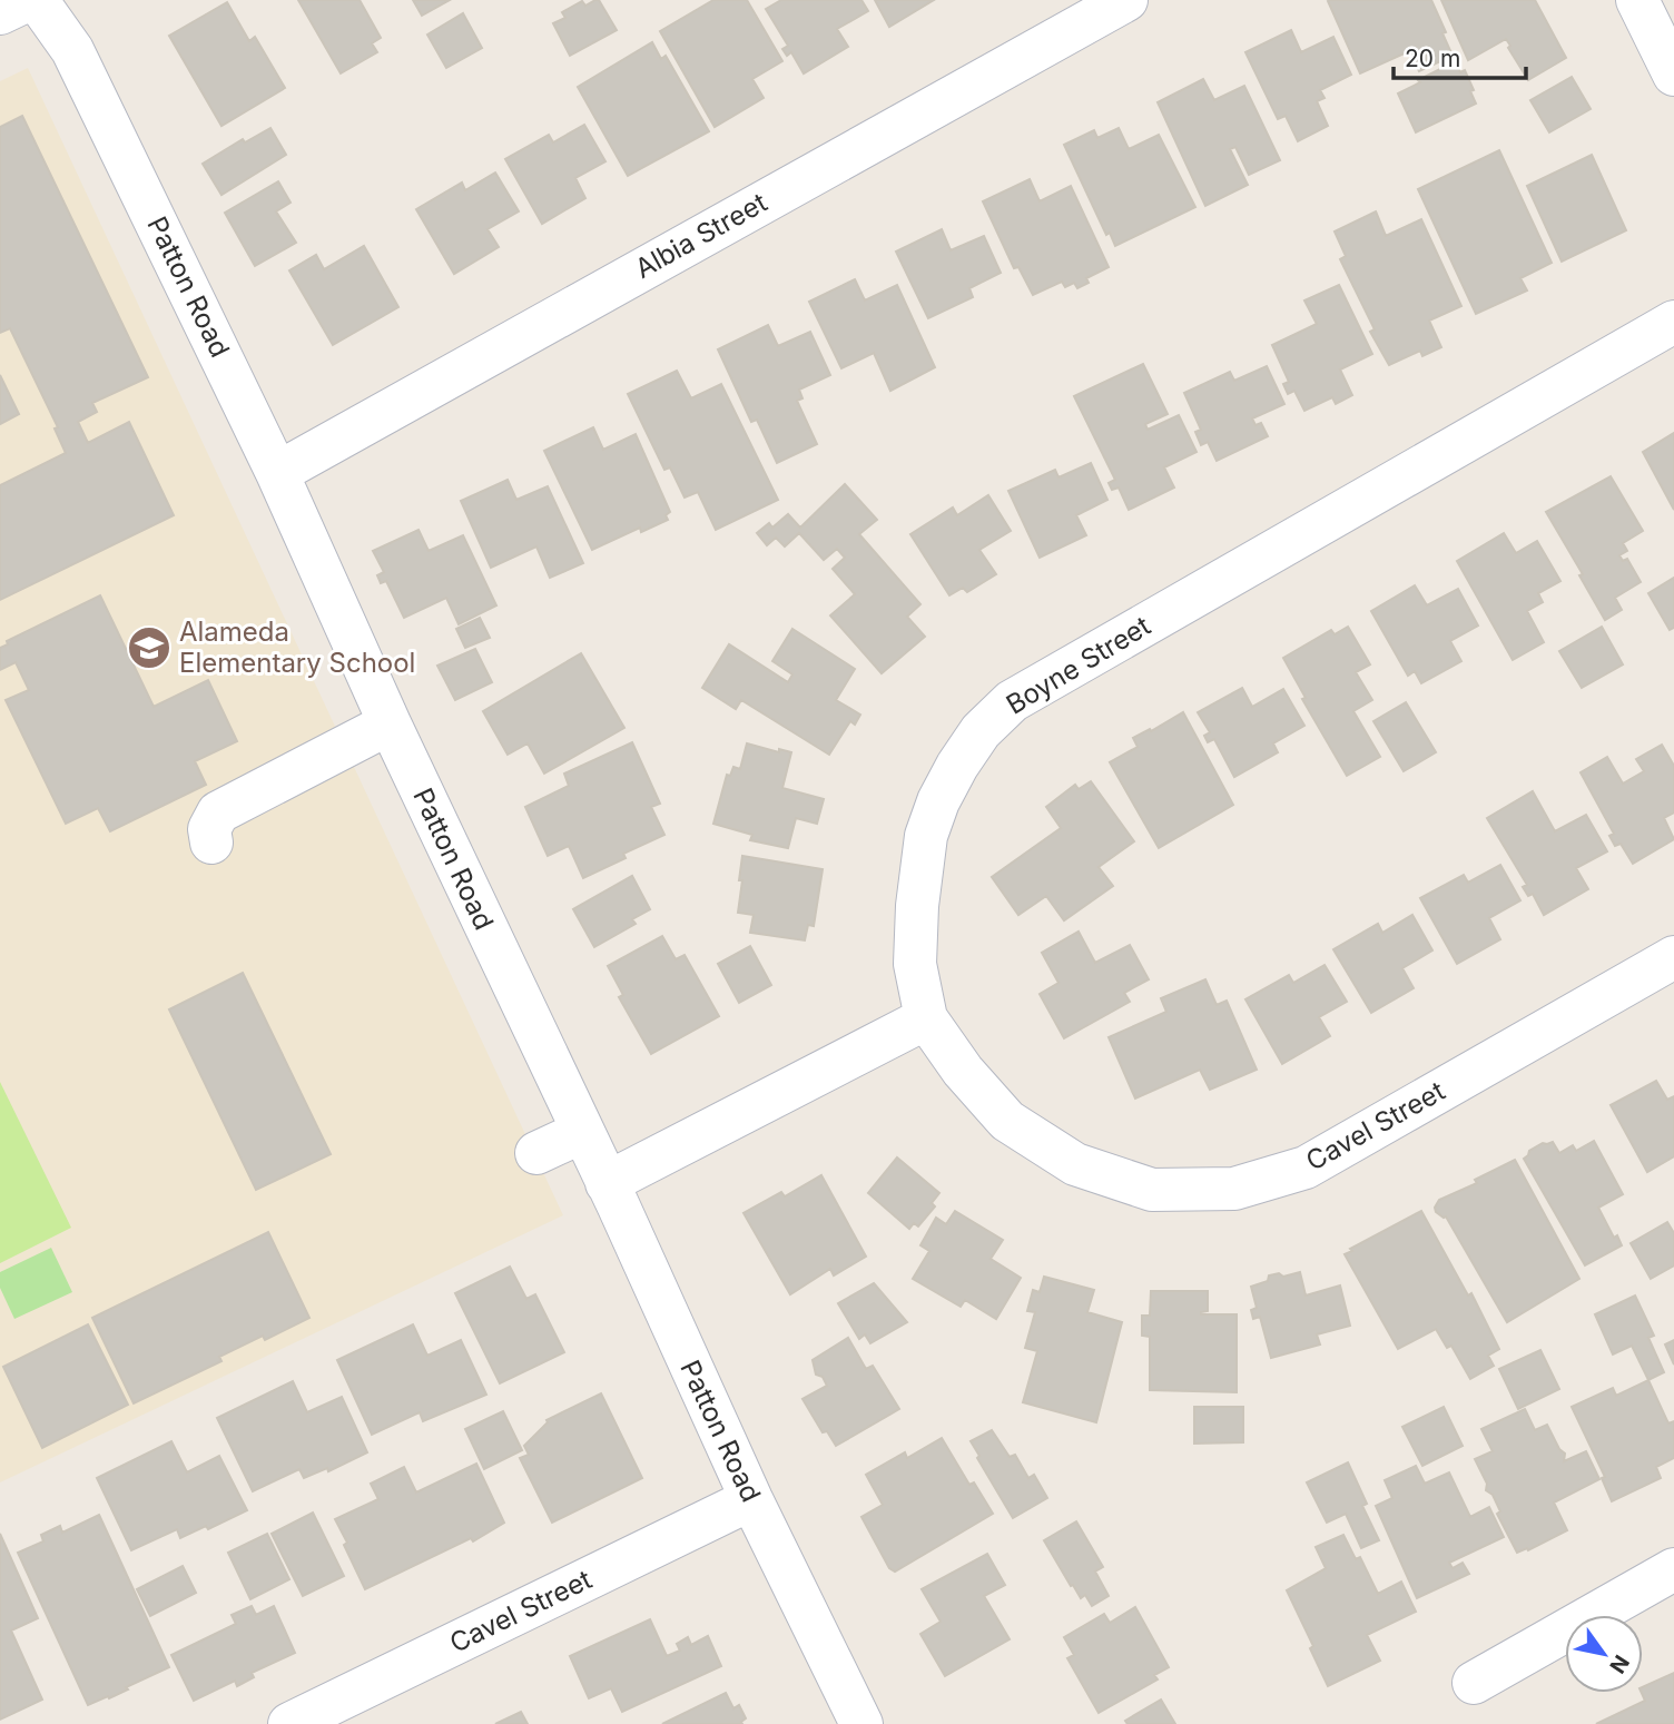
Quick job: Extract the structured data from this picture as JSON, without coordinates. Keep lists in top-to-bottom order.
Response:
{
  "streets": {
    "street": [
      "Albia Street",
      "Patton Road",
      "Boyne Street",
      "Cavel Street"
    ]
  },
  "crossings": [
    ["Albia Street", "Patton Road"],
    ["Patton Road", "Cavel Street"],
    ["Boyne Street", "Cavel Street"]
  ],
  "places": {
    "school or university": ["Alameda Elementary School"]
  },
  "scale_bar": "20 m",
  "north": "bottom right"
}
